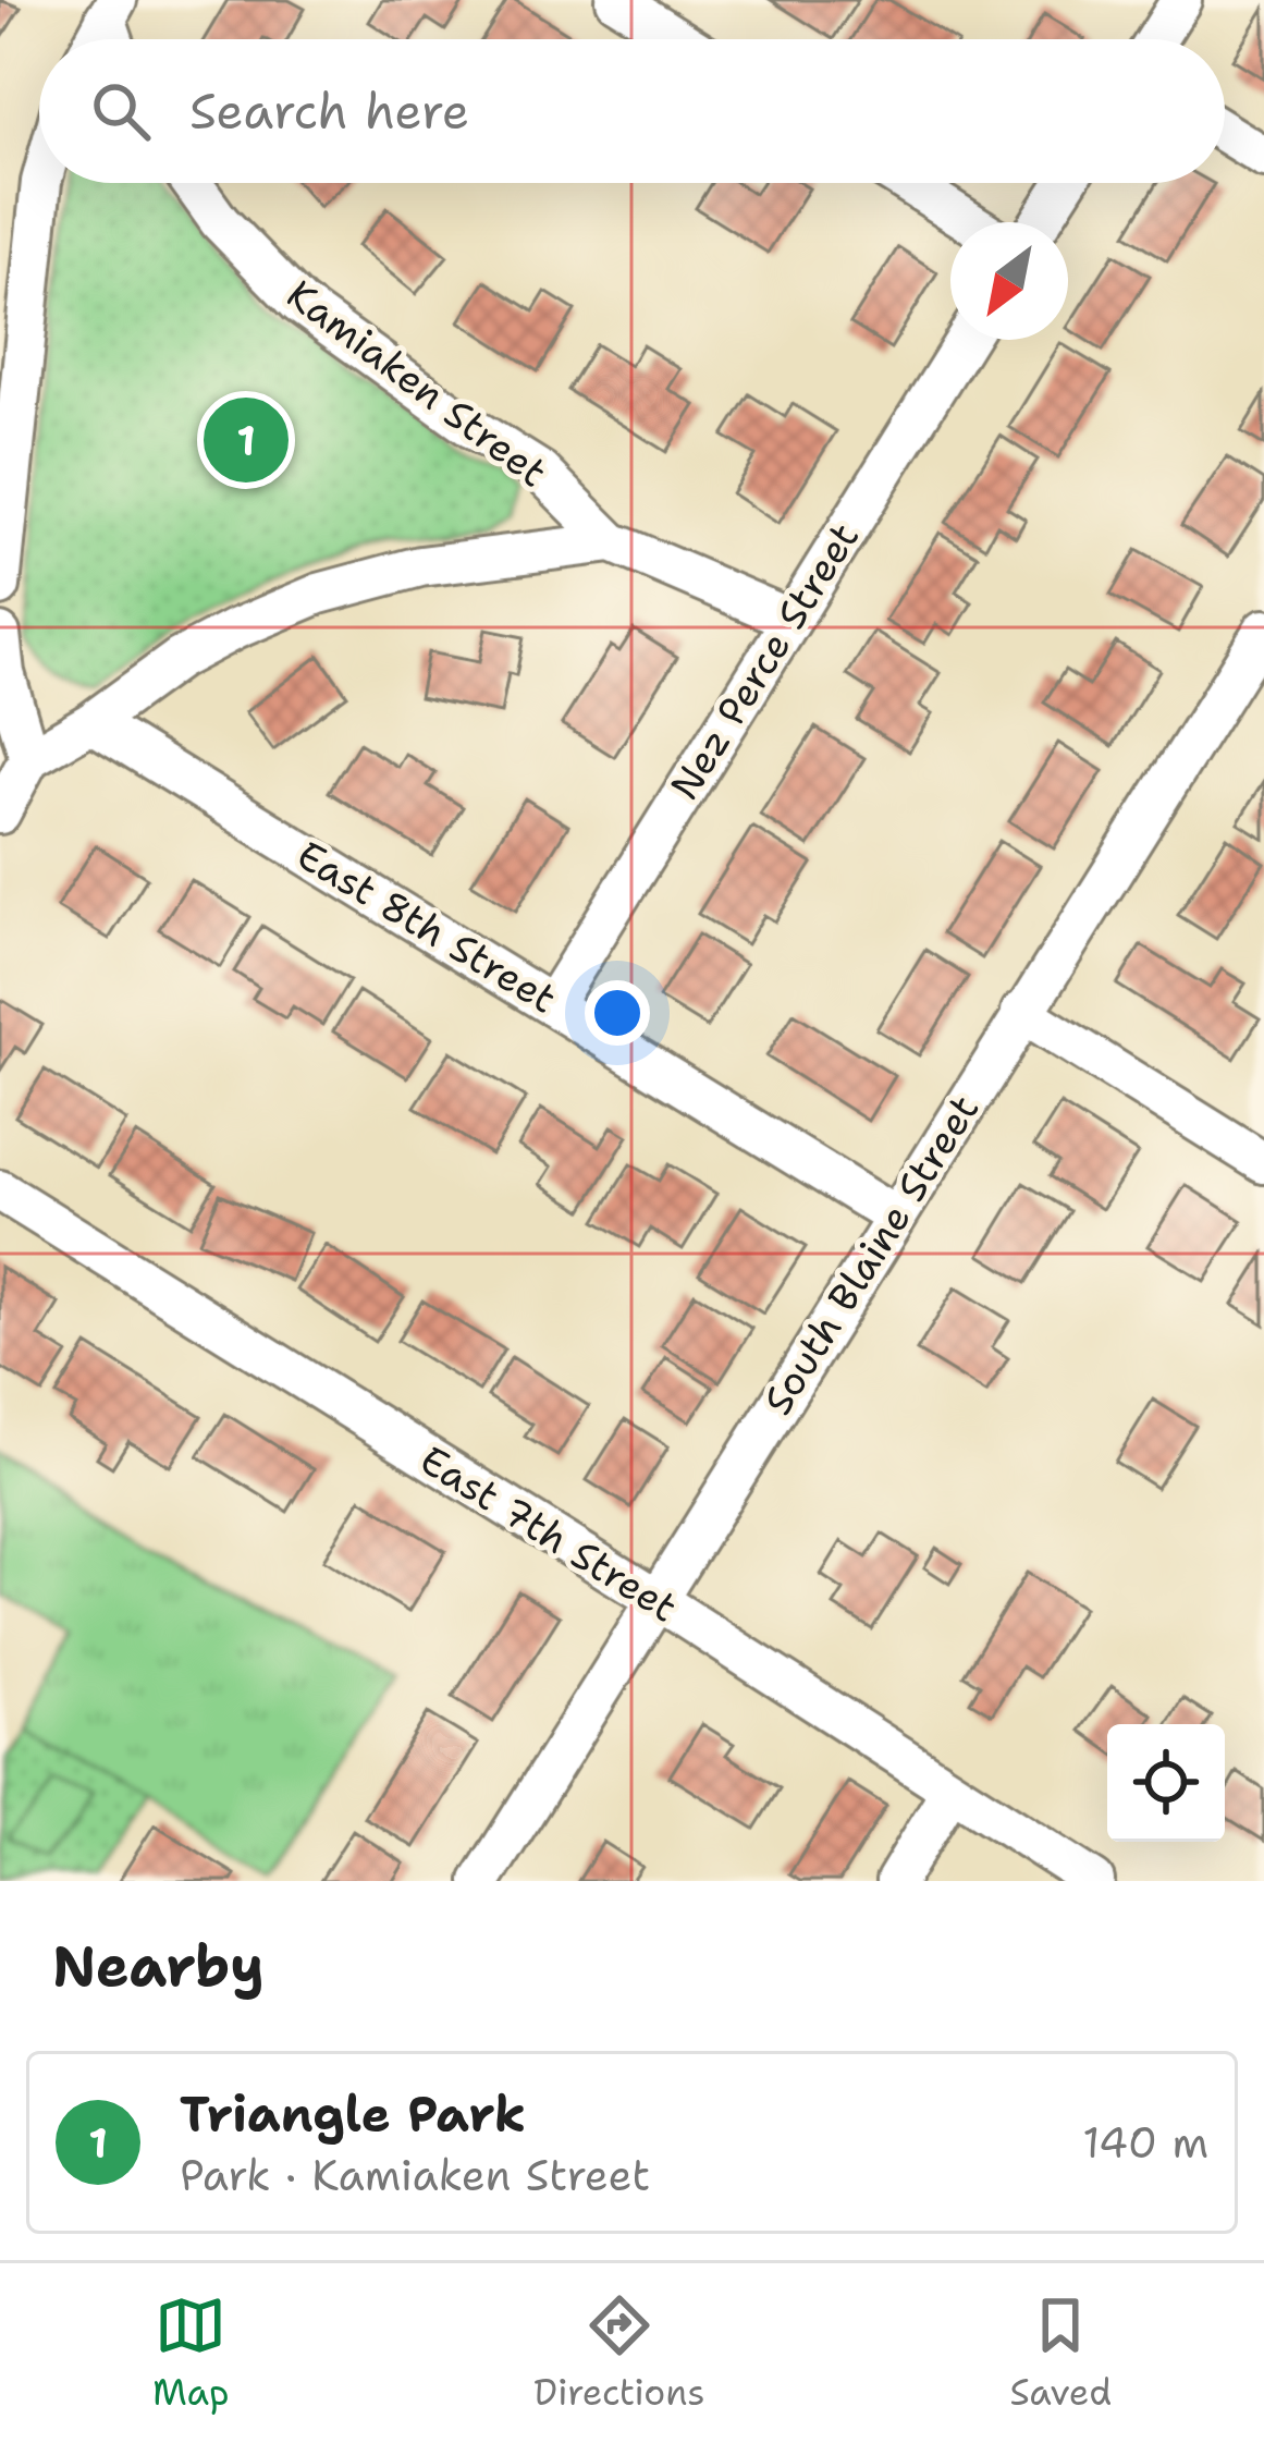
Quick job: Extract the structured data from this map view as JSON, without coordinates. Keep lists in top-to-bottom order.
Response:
{
  "streets": {
    "street": [
      "Kamiaken Street",
      "Nez Perce Street",
      "East 8th Street",
      "South Blaine Street",
      "East 7th Street"
    ]
  },
  "crossings": [
    ["Kamiaken Street", "Nez Perce Street"],
    ["Kamiaken Street", "East 8th Street"],
    ["Nez Perce Street", "East 8th Street"],
    ["East 8th Street", "South Blaine Street"],
    ["South Blaine Street", "East 7th Street"]
  ],
  "north": "bottom left",
  "page": {
    "search": "Search here",
    "pins": "1",
    "heading": "Nearby",
    "list": [
      {
        "mark": "1",
        "name": "Triangle Park",
        "note": "Park · Kamiaken Street",
        "value": "140 m"
      }
    ],
    "nav": ["Map", "Directions", "Saved"]
  }
}
